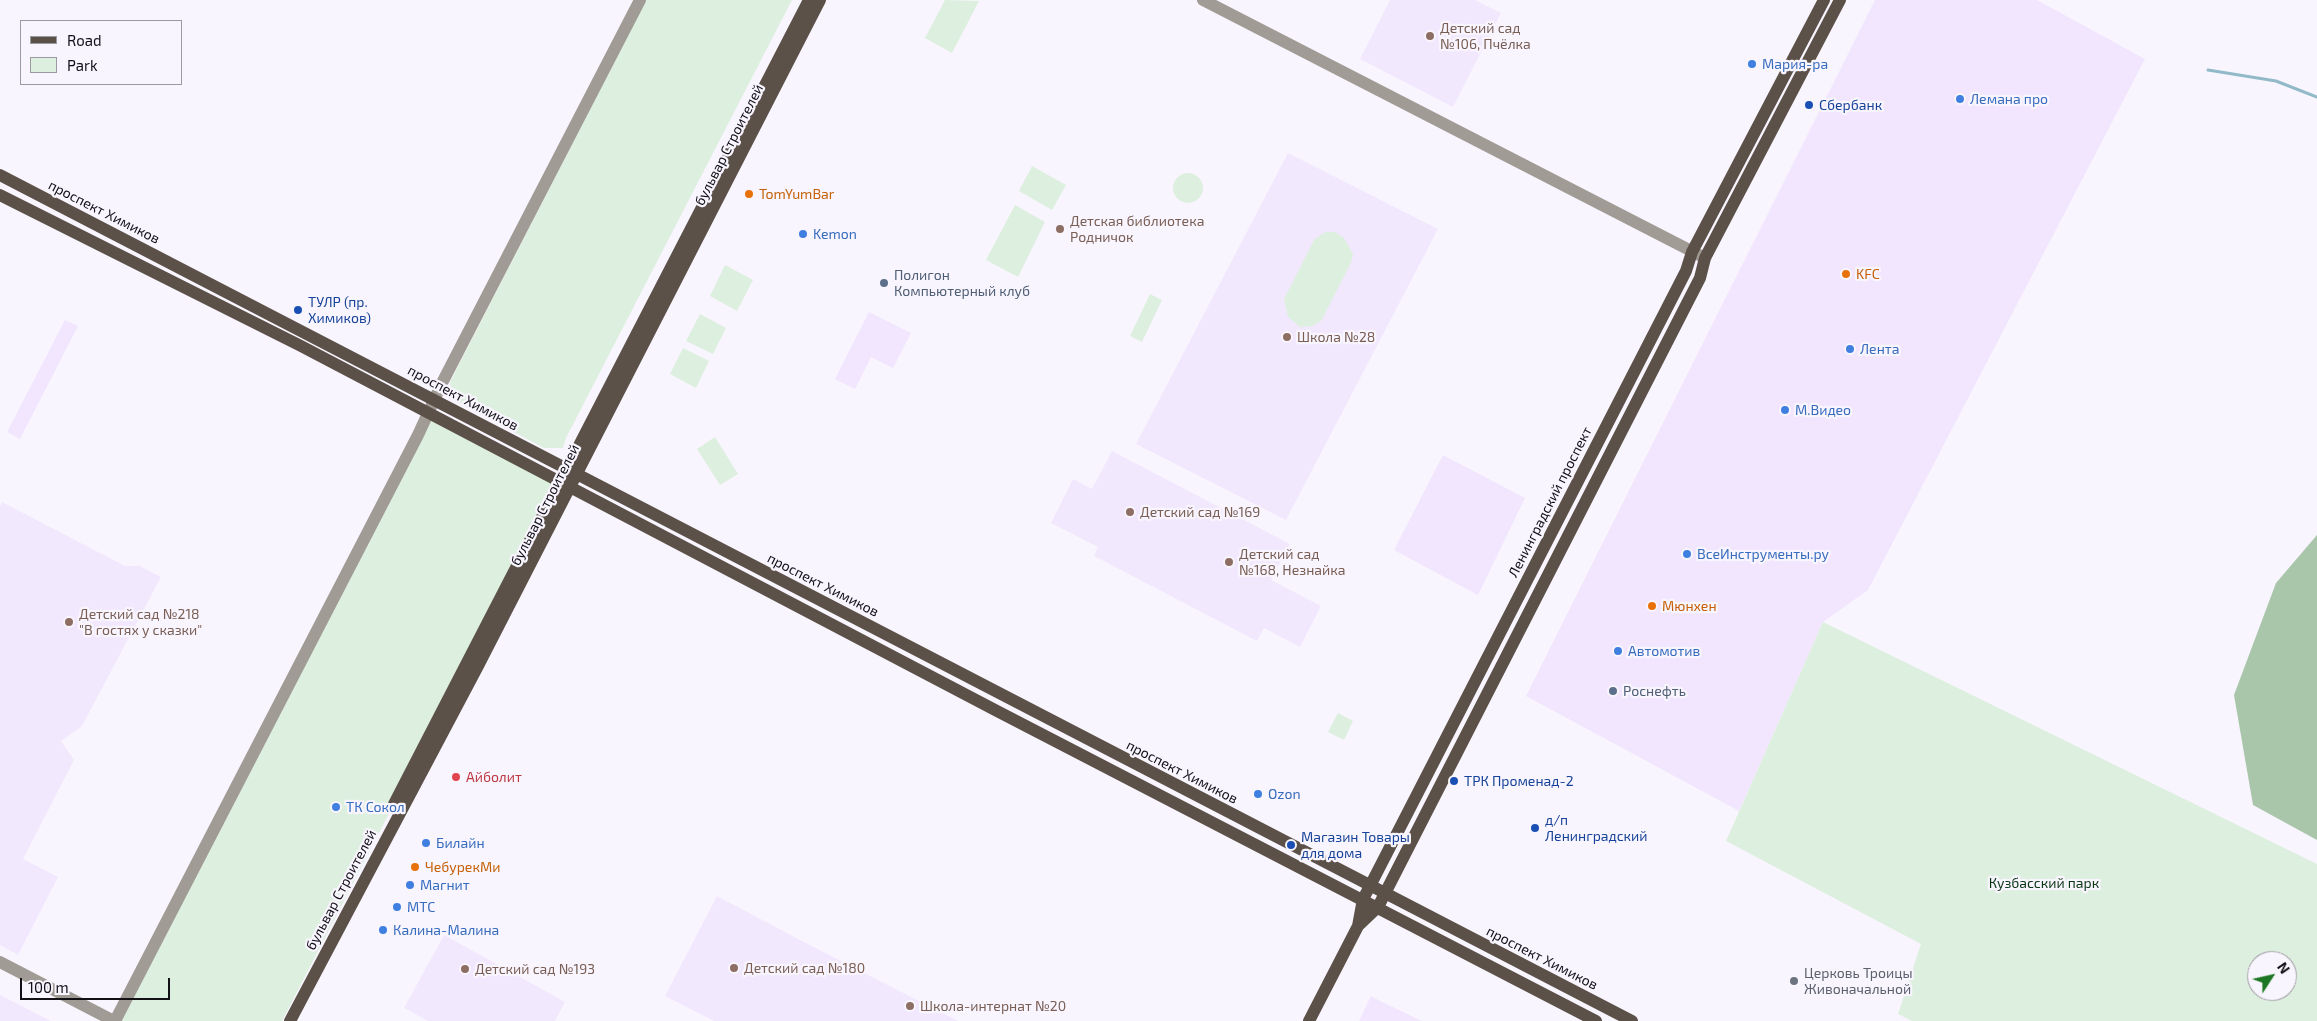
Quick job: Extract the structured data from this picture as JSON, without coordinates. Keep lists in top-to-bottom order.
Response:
{
  "streets": {
    "main road": ["бульвар Строителей", "проспект Химиков", "Ленинградский проспект"]
  },
  "crossings": [
    ["бульвар Строителей", "проспект Химиков"],
    ["проспект Химиков", "Ленинградский проспект"]
  ],
  "parks": ["Кузбасский парк"],
  "places": [
    "Детский сад №106, Пчёлка",
    "Мария-ра",
    "Лемана про",
    "Сбербанк",
    "TomYumBar",
    "Детская библиотека Родничок",
    "Kemon",
    "KFC",
    "Полигон Компьютерный клуб",
    "ТУЛР (пр. Химиков)",
    "Школа №28",
    "Лента",
    "М.Видео",
    "Детский сад №169",
    "ВсеИнструменты.ру",
    "Детский сад №168, Незнайка",
    "Мюнхен",
    "Детский сад №218 \"В гостях у сказки\"",
    "Автомотив",
    "Роснефть",
    "Айболит",
    "ТРК Променад-2",
    "Ozon",
    "ТК Сокол",
    "д/п Ленинградский",
    "Билайн",
    "Магазин Товары для дома",
    "ЧебурекМи",
    "Магнит",
    "МТС",
    "Калина-Малина",
    "Детский сад №180",
    "Детский сад №193",
    "Церковь Троицы Живоначальной",
    "Школа-интернат №20"
  ],
  "legend": ["Road", "Park"],
  "scale_bar": "100 m",
  "north": "top right"
}
